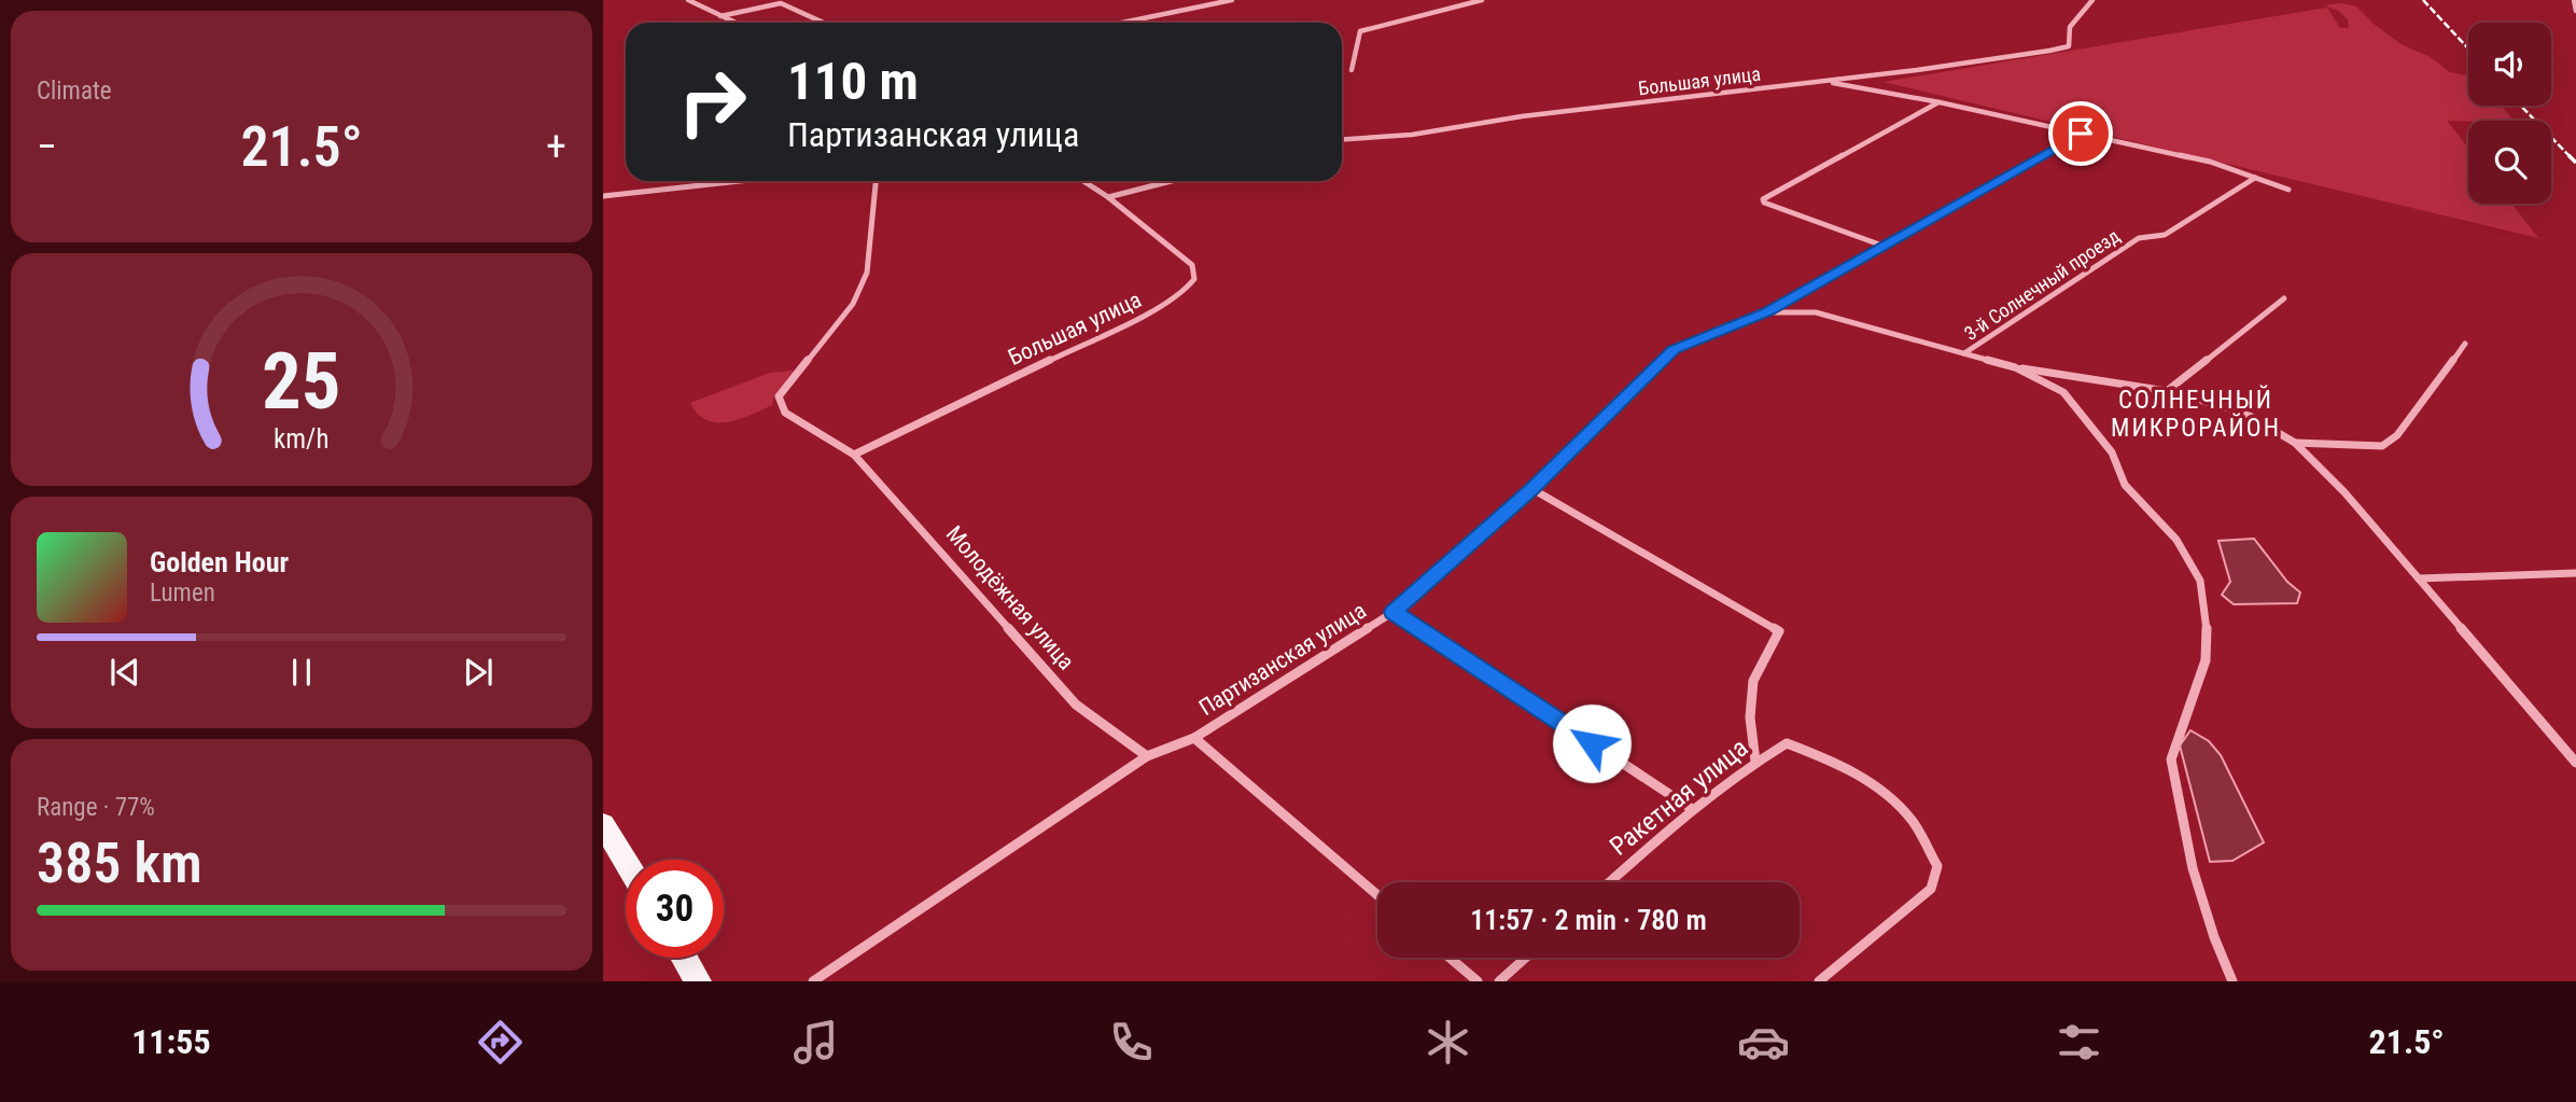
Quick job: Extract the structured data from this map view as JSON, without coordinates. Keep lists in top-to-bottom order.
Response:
{
  "streets": {
    "street": [
      "Большая улица",
      "3-й Солнечный проезд",
      "Молодёжная улица",
      "Партизанская улица",
      "Ракетная улица"
    ]
  },
  "crossings": [
    ["Большая улица", "Молодёжная улица"],
    ["3-й Солнечный проезд", "Партизанская улица"],
    ["Молодёжная улица", "Партизанская улица"]
  ],
  "districts": ["СОЛНЕЧНЫЙ МИКРОРАЙОН"],
  "page": {
    "tile": [
      "Climate",
      ["Range · 77%", "385 km"]
    ],
    "turn": ["110 m", "Партизанская улица"],
    "heat": ["−", "21.5°", "+"],
    "song": ["Golden Hour", "Lumen"],
    "limit": "30",
    "trip": "11:57 · 2 min · 780 m",
    "tabs": ["11:55", "21.5°"],
    "gauge": ["25", "km/h"]
  }
}
